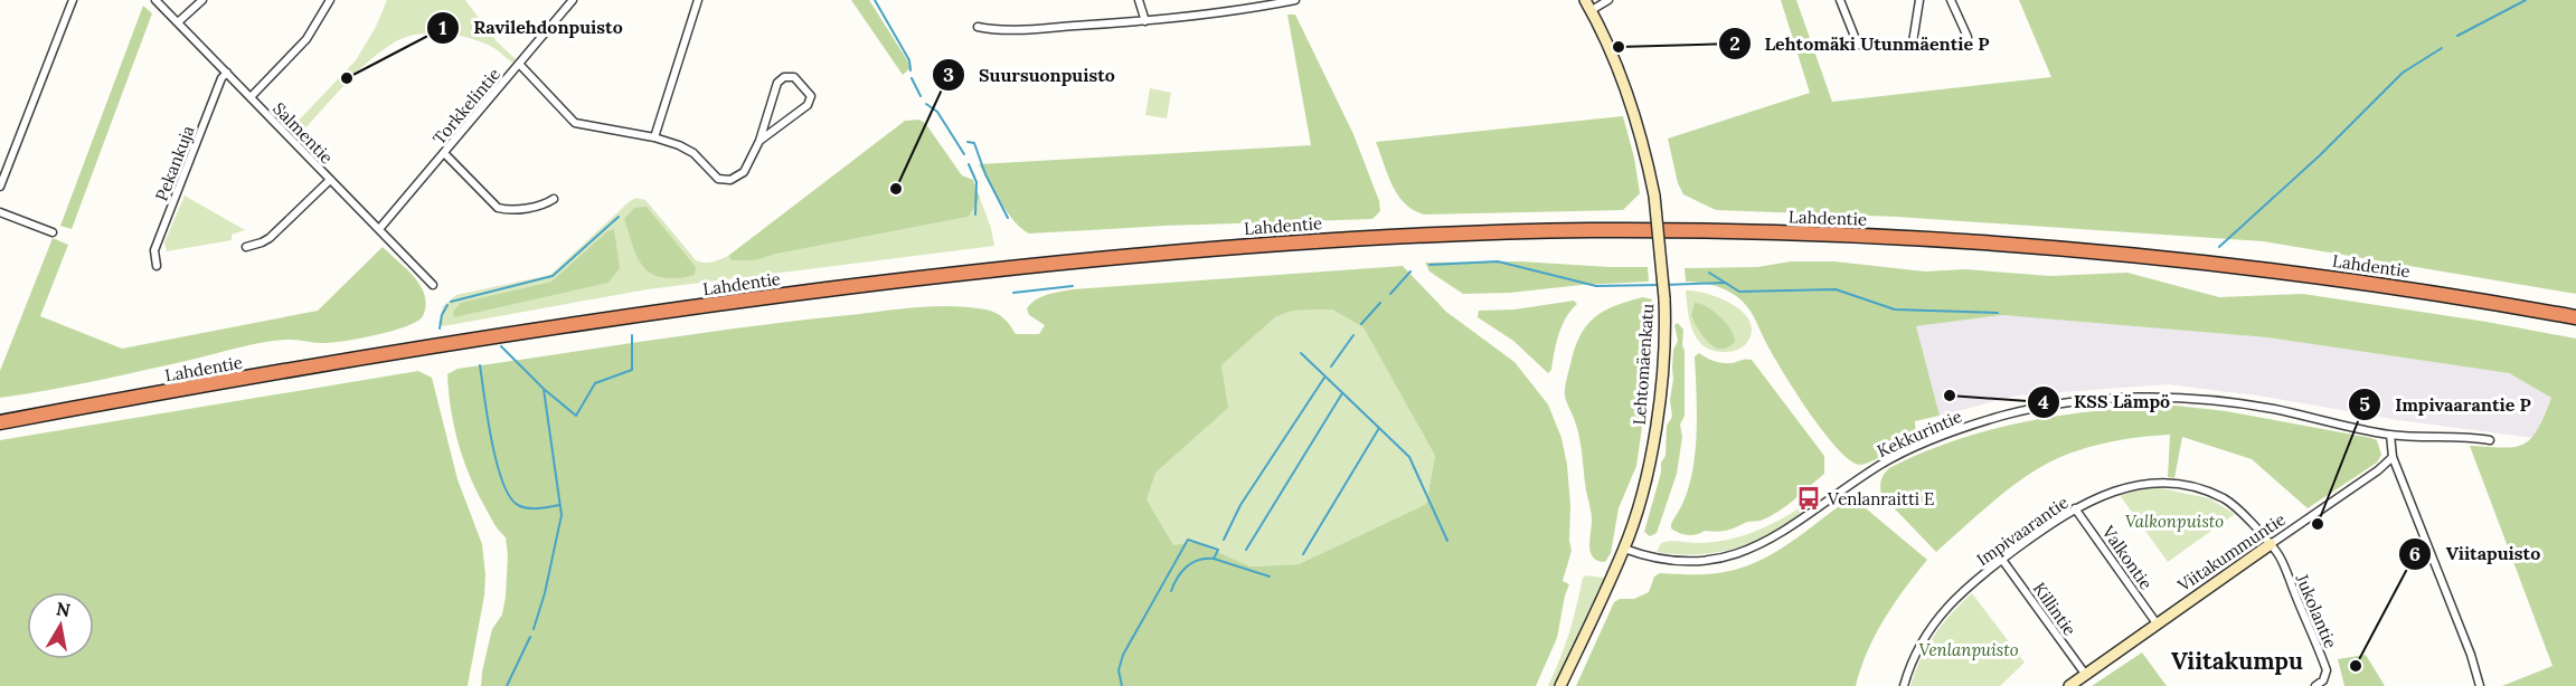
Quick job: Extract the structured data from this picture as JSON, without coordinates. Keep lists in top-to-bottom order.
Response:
{
  "streets": {
    "highway": ["Lahdentie"],
    "street": [
      "Torkkelintie",
      "Salmentie",
      "Pekankuja",
      "Lehtomäenkatu",
      "Kekkurintie",
      "Impivaarantie",
      "Viitakummuntie",
      "Valkontie",
      "Killintie",
      "Jukolantie"
    ]
  },
  "crossings": [
    ["Torkkelintie", "Salmentie"],
    ["Salmentie", "Pekankuja"],
    ["Lehtomäenkatu", "Kekkurintie"],
    ["Impivaarantie", "Viitakummuntie"],
    ["Impivaarantie", "Valkontie"],
    ["Impivaarantie", "Killintie"],
    ["Impivaarantie", "Jukolantie"],
    ["Viitakummuntie", "Valkontie"],
    ["Viitakummuntie", "Killintie"],
    ["Viitakummuntie", "Jukolantie"]
  ],
  "districts": ["Viitakumpu"],
  "parks": ["Valkonpuisto", "Venlanpuisto"],
  "places": {
    "other": [
      "Lehtomäki Utunmäentie P",
      "Ravilehdonpuisto",
      "Suursuonpuisto",
      "KSS Lämpö",
      "Impivaarantie P",
      "Viitapuisto"
    ],
    "bus stop": ["Venlanraitti E"]
  },
  "north": "top"
}
